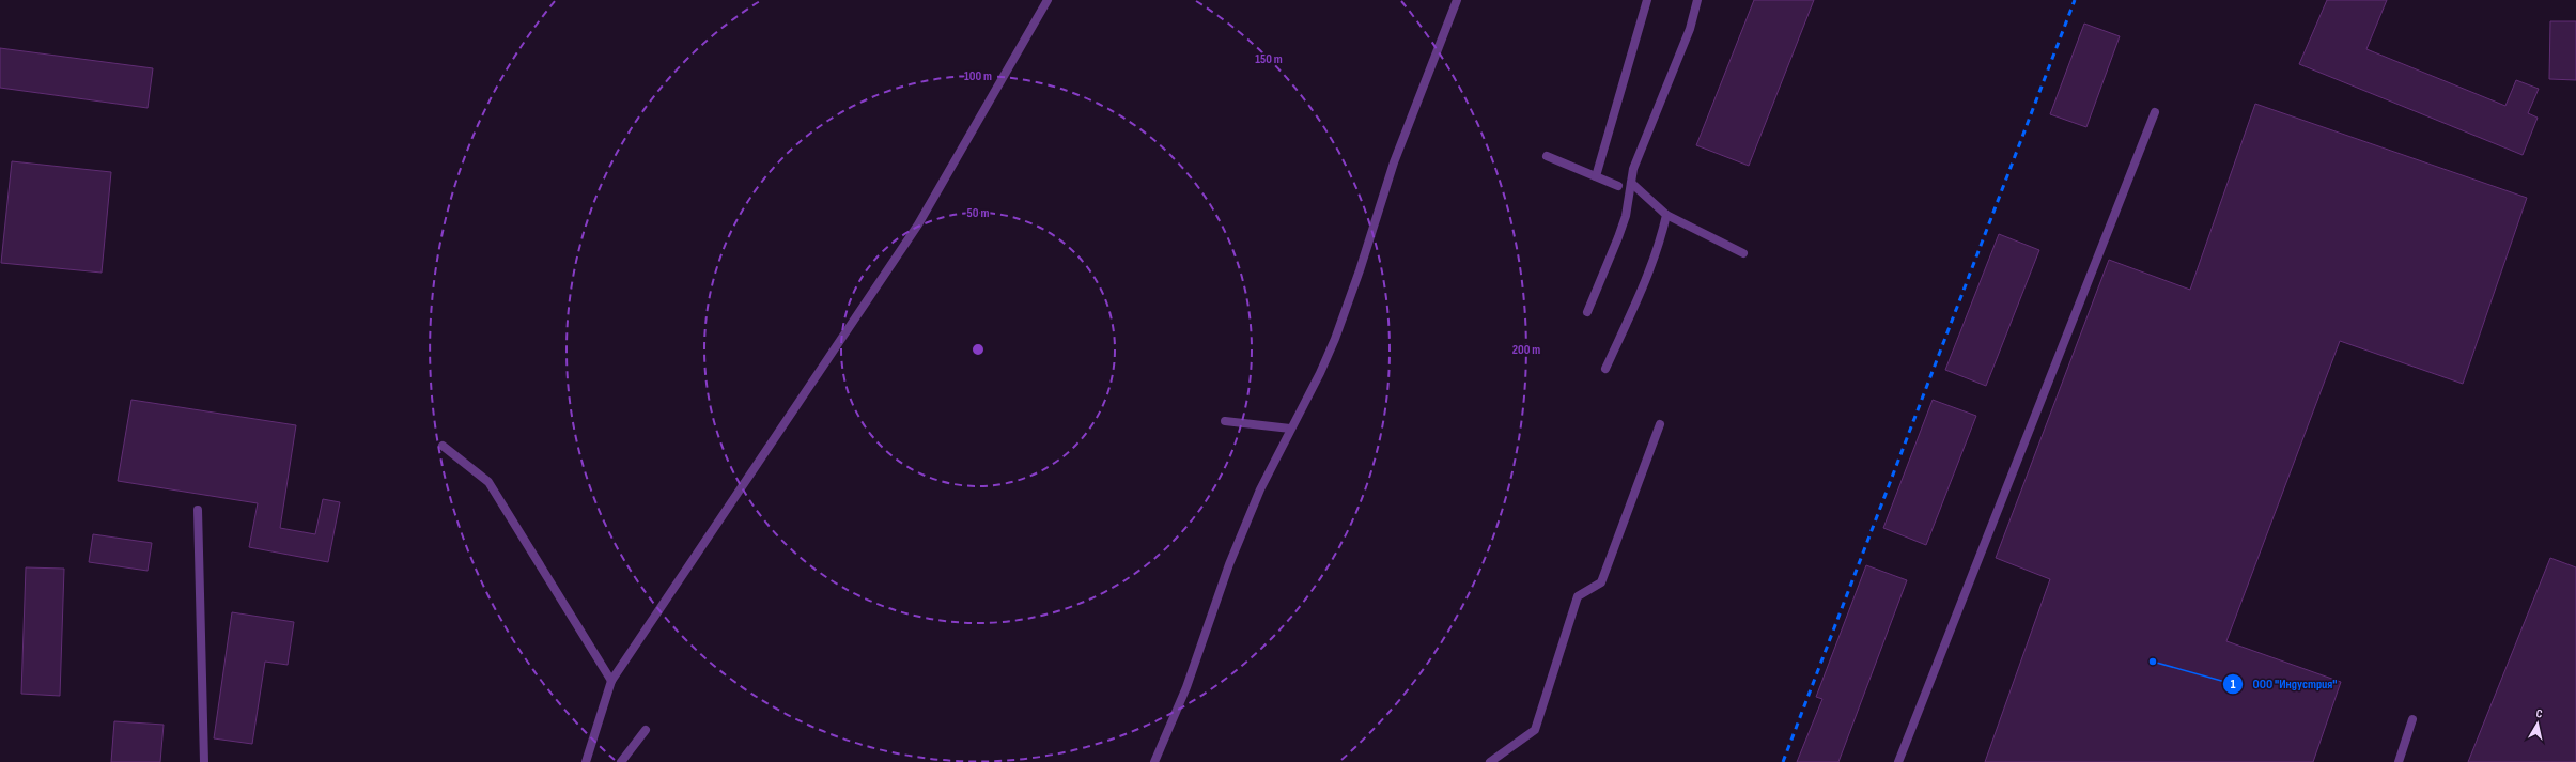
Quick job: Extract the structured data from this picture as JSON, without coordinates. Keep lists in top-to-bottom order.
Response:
{
  "places": ["ООО \"Индустрия\""],
  "north": "top",
  "rings": [
    "150 m",
    "100 m",
    "50 m",
    "200 m"
  ]
}
